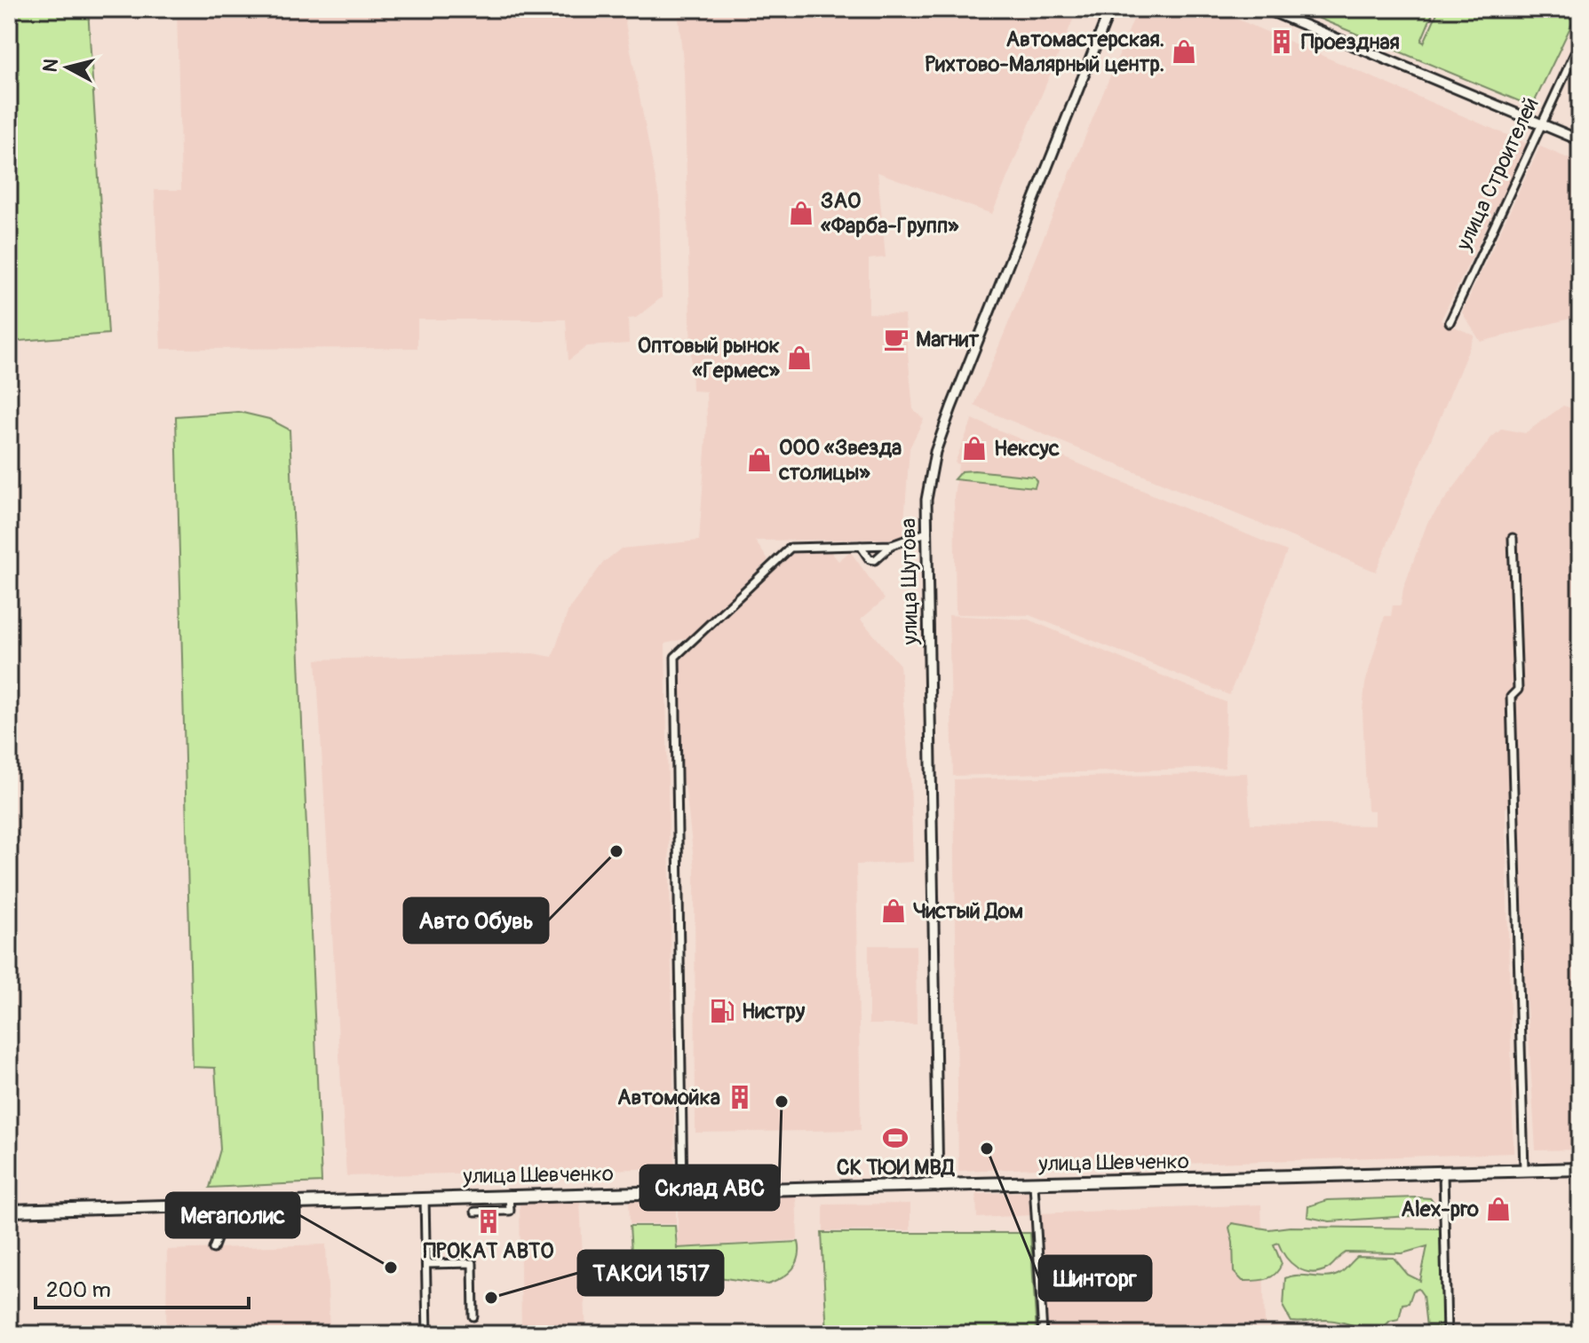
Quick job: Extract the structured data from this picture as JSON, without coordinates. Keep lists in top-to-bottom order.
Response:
{
  "streets": {
    "highway": ["улица Шевченко"],
    "street": ["улица Строителей", "улица Шутова"]
  },
  "crossings": [
    ["улица Шутова", "улица Шевченко"]
  ],
  "places": {
    "building": ["Проездная", "Автомойка", "ПРОКАТ АВТО"],
    "shop": [
      "Автомастерская. Рихтово-Малярный центр.",
      "ЗАО «Фарба-Групп»",
      "Оптовый рынок «Гермес»",
      "Нексус",
      "ООО «Звезда столицы»",
      "Чистый Дом",
      "Alex-pro"
    ],
    "cafe": ["Магнит"],
    "other": [
      "Авто Обувь",
      "Склад АВС",
      "Шинторг",
      "Мегаполис",
      "ТАКСИ 1517"
    ],
    "fuel station": ["Нистру"],
    "sports": ["СК ТЮИ МВД"]
  },
  "scale_bar": "200 m",
  "north": "left"
}
